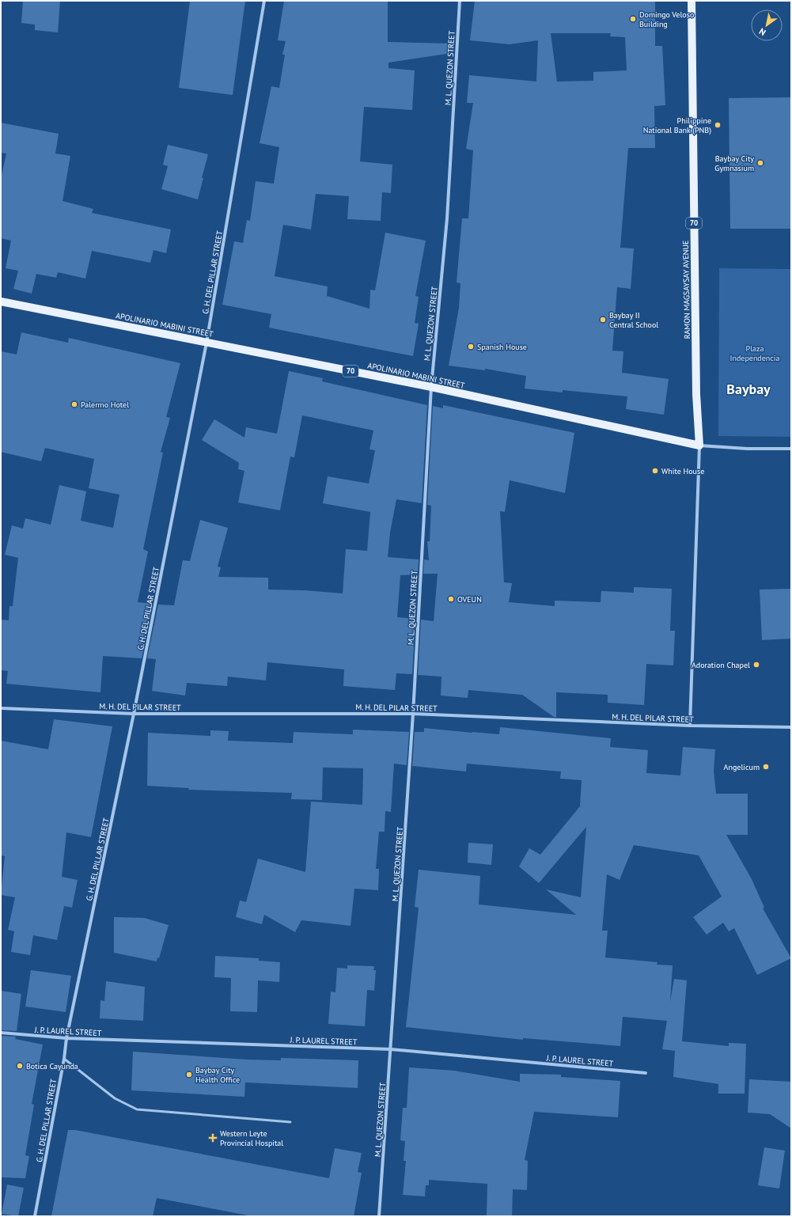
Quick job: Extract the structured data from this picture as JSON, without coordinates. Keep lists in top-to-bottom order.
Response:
{
  "streets": {
    "main road": ["70", "RAMON MAGSAYSAY AVENUE", "APOLINARIO MABINI STREET"],
    "street": [
      "M. L. QUEZON STREET",
      "G. H. DEL PILLAR STREET",
      "M. H. DEL PILAR STREET",
      "J. P. LAUREL STREET"
    ]
  },
  "crossings": [
    ["M. L. QUEZON STREET", "APOLINARIO MABINI STREET"],
    ["M. L. QUEZON STREET", "M. H. DEL PILAR STREET"],
    ["M. L. QUEZON STREET", "J. P. LAUREL STREET"],
    ["G. H. DEL PILLAR STREET", "APOLINARIO MABINI STREET"],
    ["G. H. DEL PILLAR STREET", "M. H. DEL PILAR STREET"],
    ["G. H. DEL PILLAR STREET", "J. P. LAUREL STREET"],
    ["RAMON MAGSAYSAY AVENUE", "APOLINARIO MABINI STREET"]
  ],
  "districts": ["Baybay"],
  "parks": ["Plaza Independencia"],
  "places": {
    "other": [
      "Domingo Veloso Building",
      "Philippine National Bank (PNB)",
      "Baybay City Gymnasium",
      "Baybay II Central School",
      "Spanish House",
      "Palermo Hotel",
      "White House",
      "OVEUN",
      "Adoration Chapel",
      "Angelicum",
      "Botica Cayunda",
      "Baybay City Health Office"
    ],
    "health": ["Western Leyte Provincial Hospital"]
  },
  "north": "bottom left"
}
